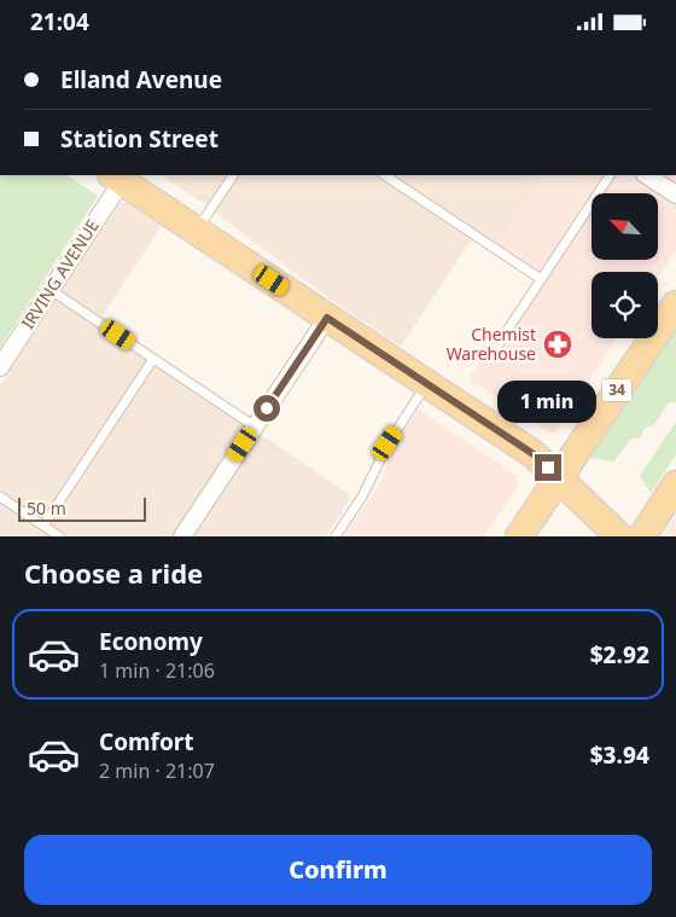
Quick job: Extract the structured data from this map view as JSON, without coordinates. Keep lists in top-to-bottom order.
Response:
{
  "streets": {
    "main road": ["34"],
    "street": ["IRVING AVENUE"]
  },
  "places": {
    "pharmacy": ["Chemist Warehouse"]
  },
  "scale_bar": "50 m",
  "north": "top left",
  "page": {
    "status": "21:04",
    "banner": ["Elland Avenue", "Station Street"],
    "bubble": "1 min",
    "scale": "50 m",
    "heading": "Choose a ride",
    "list": [
      {
        "name": "Economy",
        "note": "1 min · 21:06",
        "value": "$2.92"
      },
      {
        "name": "Comfort",
        "note": "2 min · 21:07",
        "value": "$3.94"
      }
    ],
    "buttons": "Confirm"
  }
}
